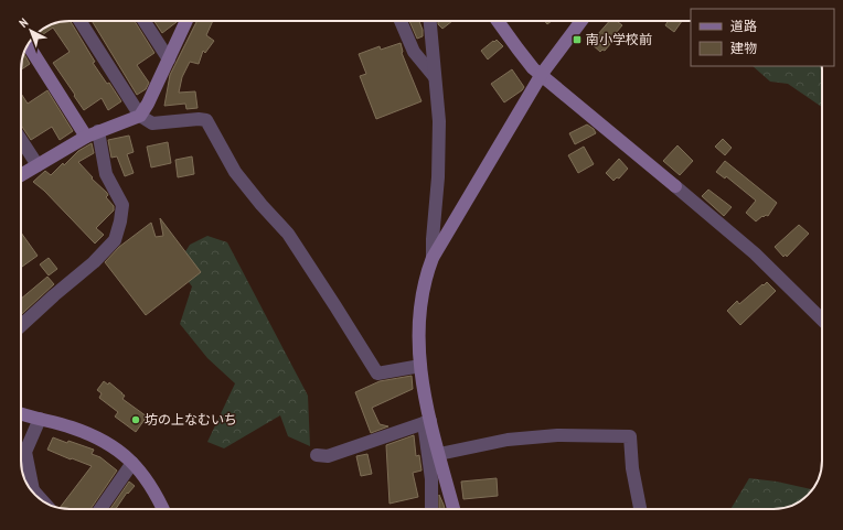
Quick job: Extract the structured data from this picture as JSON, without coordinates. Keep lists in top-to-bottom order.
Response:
{
  "places": {
    "transit": ["南小学校前"],
    "other": ["坊の上なむいち"]
  },
  "legend": ["道路", "建物"],
  "north": "top left"
}
